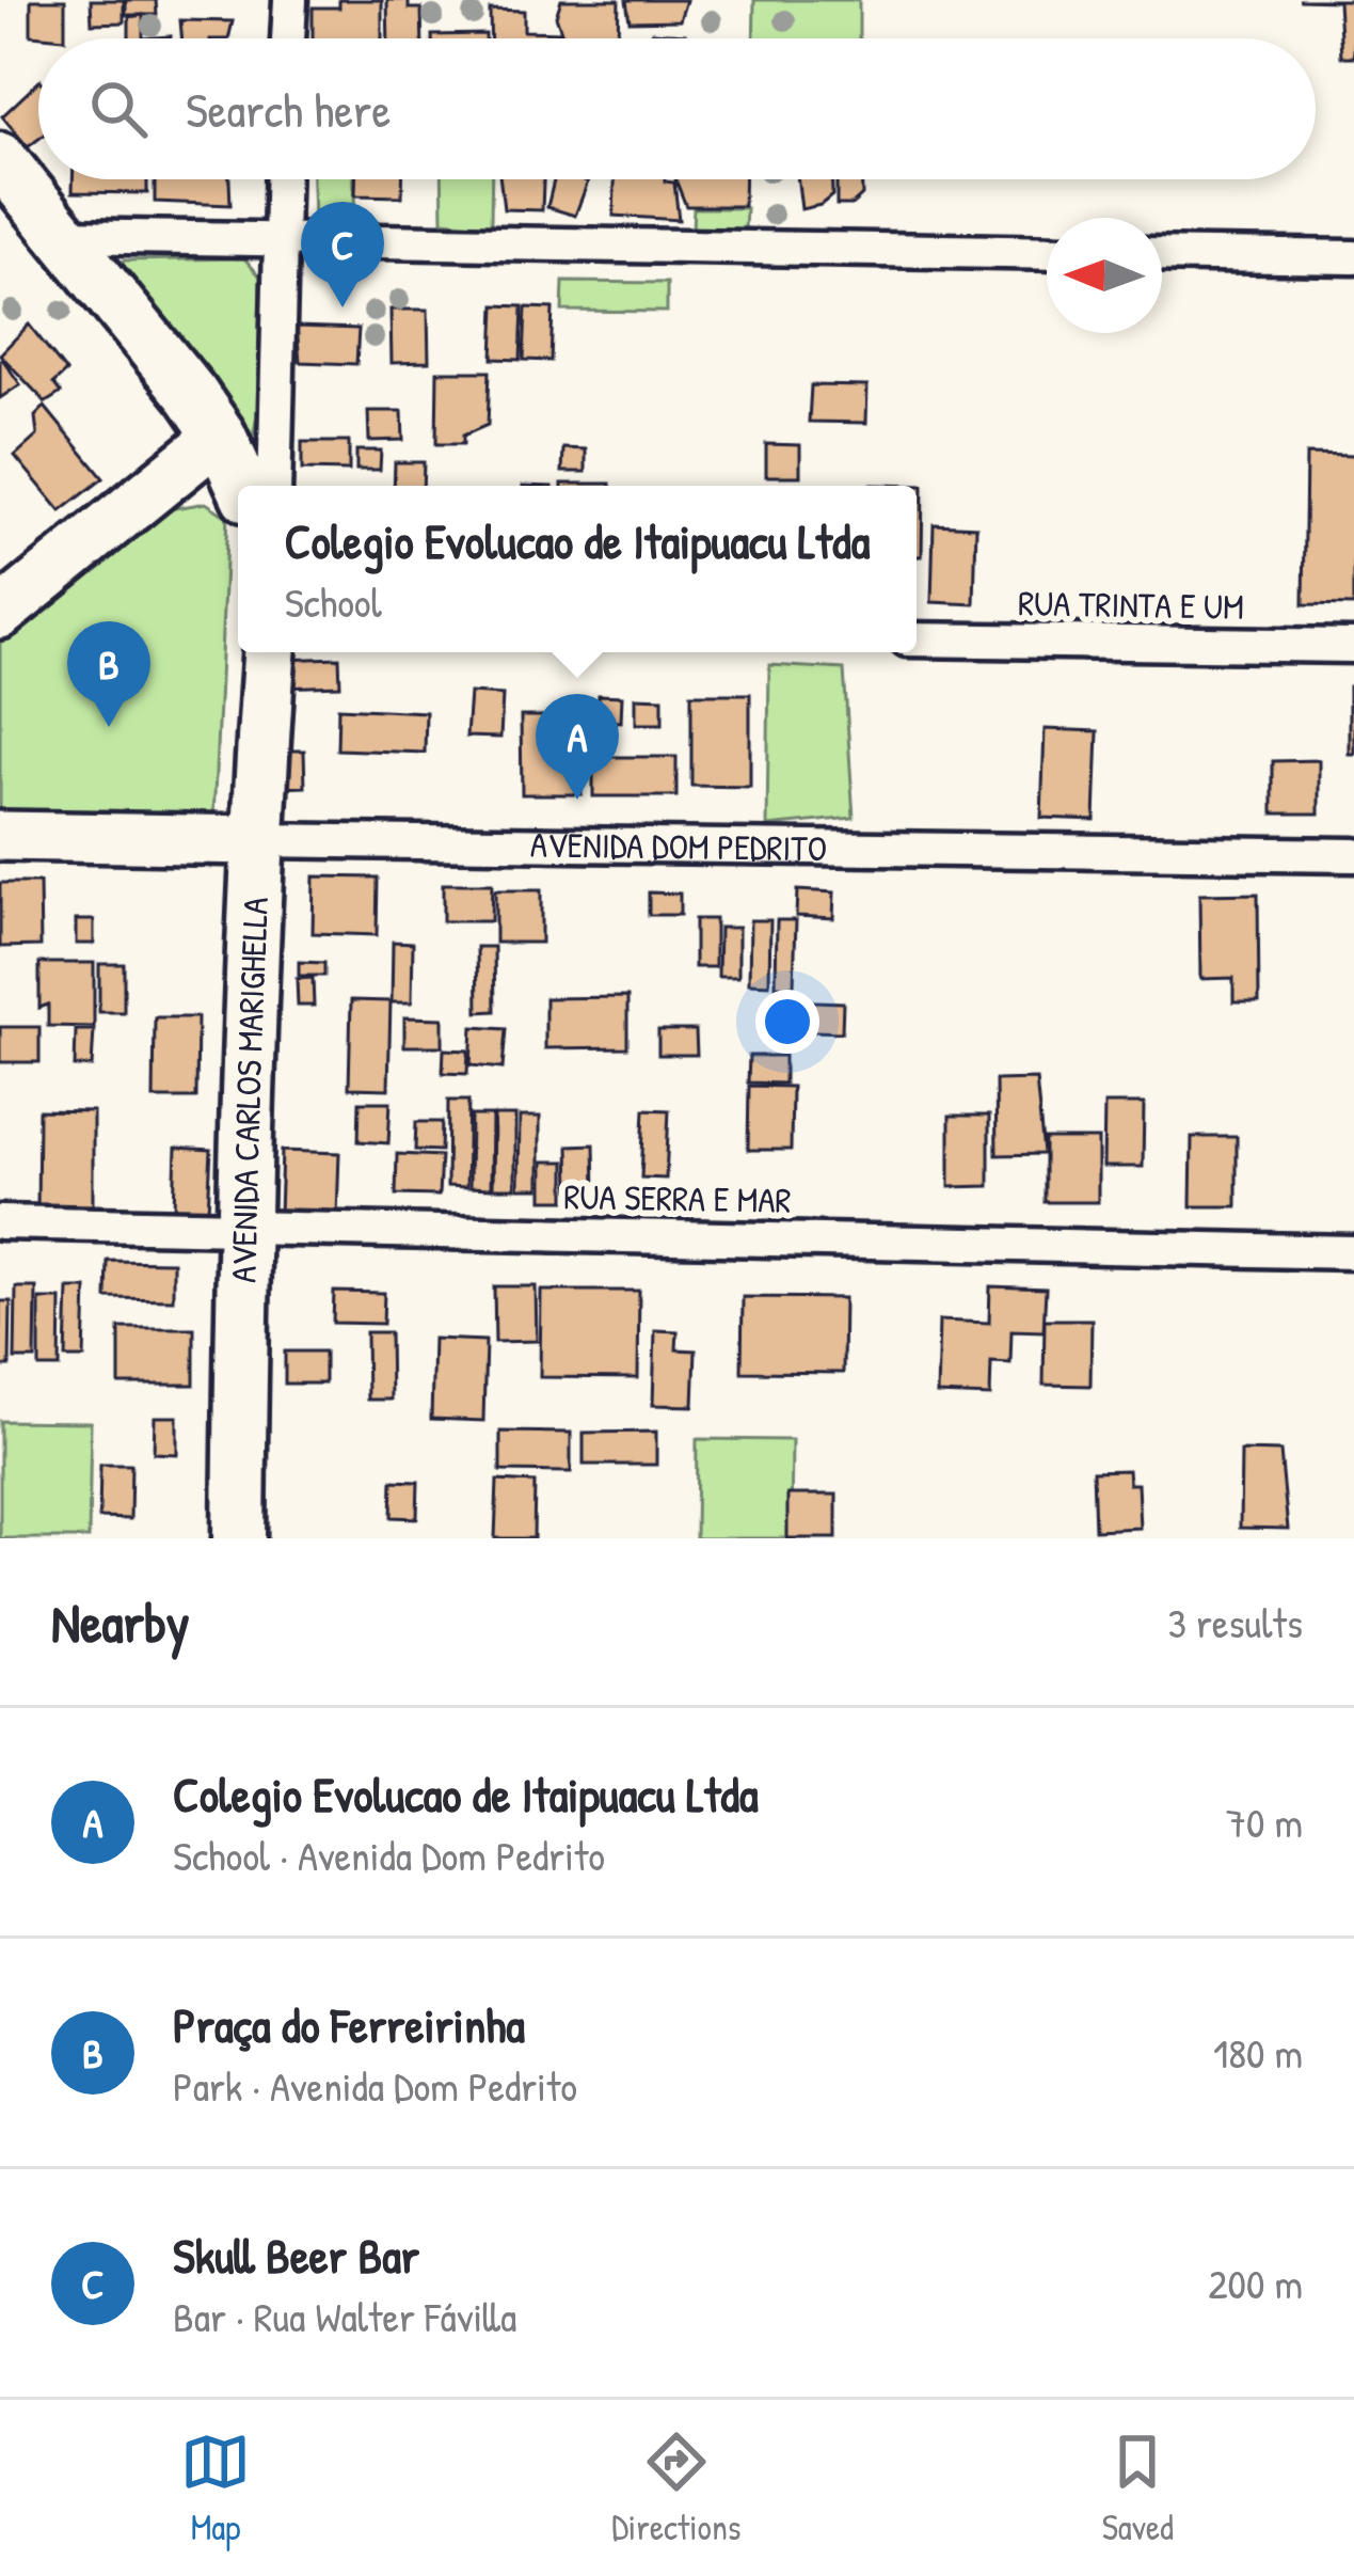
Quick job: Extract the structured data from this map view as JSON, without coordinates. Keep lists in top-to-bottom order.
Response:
{
  "streets": {
    "main road": ["AVENIDA CARLOS MARIGHELLA"],
    "street": ["RUA TRINTA E UM", "AVENIDA DOM PEDRITO", "RUA SERRA E MAR"]
  },
  "crossings": [
    ["AVENIDA DOM PEDRITO", "AVENIDA CARLOS MARIGHELLA"],
    ["AVENIDA CARLOS MARIGHELLA", "RUA SERRA E MAR"]
  ],
  "north": "left",
  "page": {
    "search": "Search here",
    "pins": ["C", "B", "A"],
    "popup": ["Colegio Evolucao de Itaipuacu Ltda", "School"],
    "heading": ["Nearby", "3 results"],
    "list": [
      {
        "mark": "A",
        "name": "Colegio Evolucao de Itaipuacu Ltda",
        "note": "School · Avenida Dom Pedrito",
        "value": "70 m"
      },
      {
        "mark": "B",
        "name": "Praça do Ferreirinha",
        "note": "Park · Avenida Dom Pedrito",
        "value": "180 m"
      },
      {
        "mark": "C",
        "name": "Skull Beer Bar",
        "note": "Bar · Rua Walter Fávilla",
        "value": "200 m"
      }
    ],
    "nav": ["Map", "Directions", "Saved"]
  }
}
